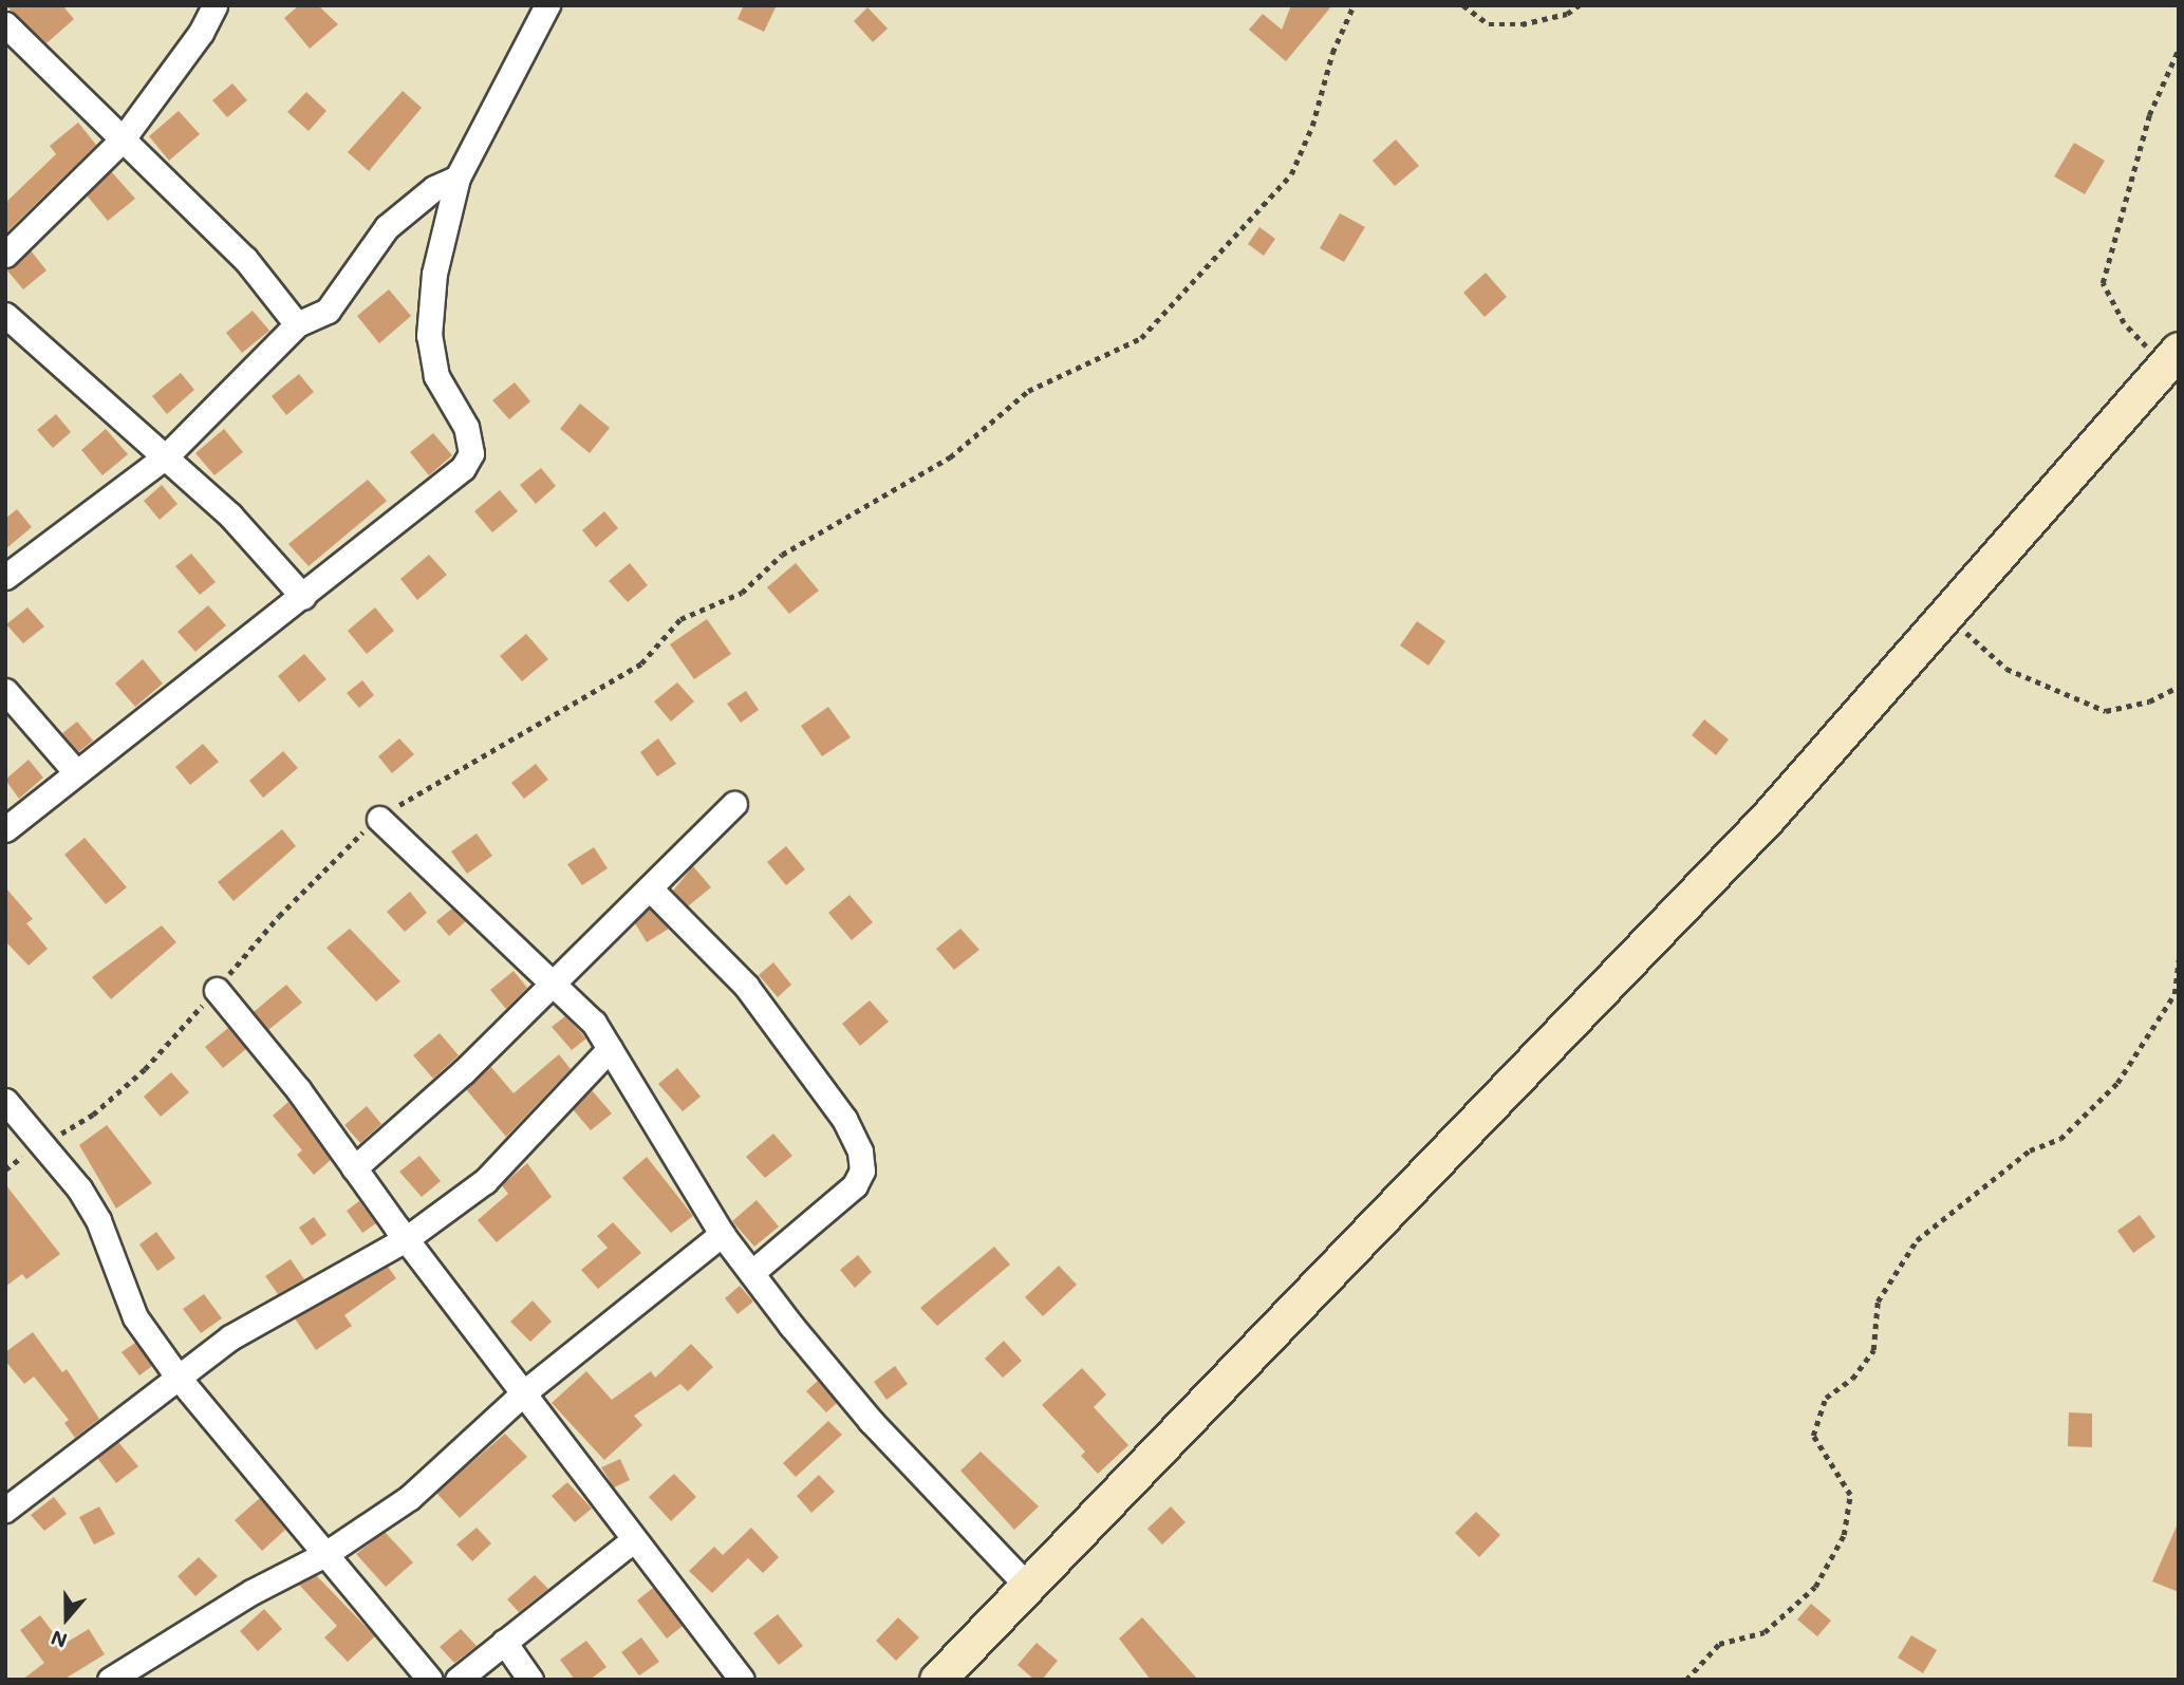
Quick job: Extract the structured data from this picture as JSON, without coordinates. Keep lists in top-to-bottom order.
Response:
{
  "north": "bottom"
}
